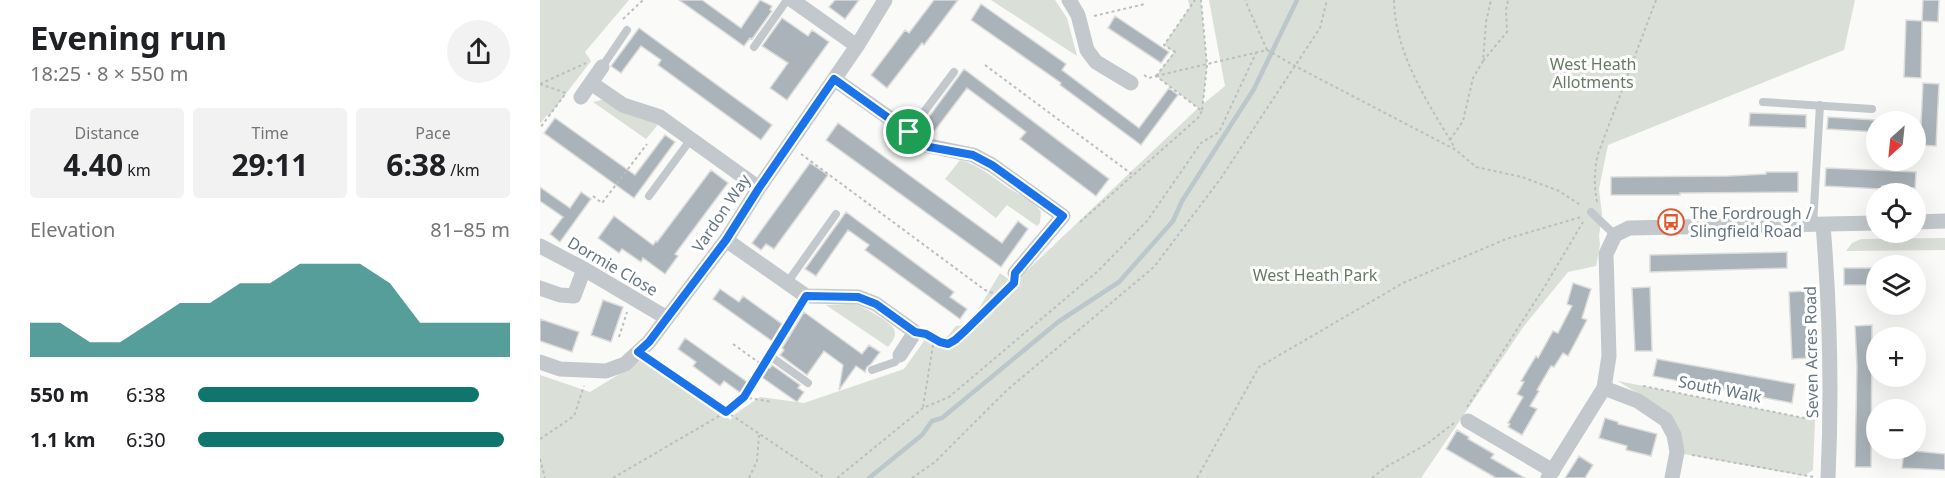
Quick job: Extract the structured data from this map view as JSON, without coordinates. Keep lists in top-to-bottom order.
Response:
{
  "streets": {
    "street": ["Vardon Way", "Dormie Close", "Seven Acres Road"],
    "path": ["South Walk"]
  },
  "crossings": [
    ["Vardon Way", "Dormie Close"],
    ["Seven Acres Road", "South Walk"]
  ],
  "parks": ["West Heath Allotments", "West Heath Park"],
  "places": {
    "bus stop": ["The Fordrough / Slingfield Road"]
  },
  "north": "bottom left",
  "page": {
    "heading": ["Evening run", "18:25 · 8 × 550 m"],
    "stats": [
      ["Distance", "4.40 km"],
      ["Time", "29:11"],
      ["Pace", "6:38 /km"]
    ],
    "map_buttons": ["+", "−"],
    "chart": ["Elevation", "81–85 m"],
    "list": [
      {
        "name": "550 m",
        "note": "6:38"
      },
      {
        "name": "1.1 km",
        "note": "6:30"
      }
    ]
  }
}
